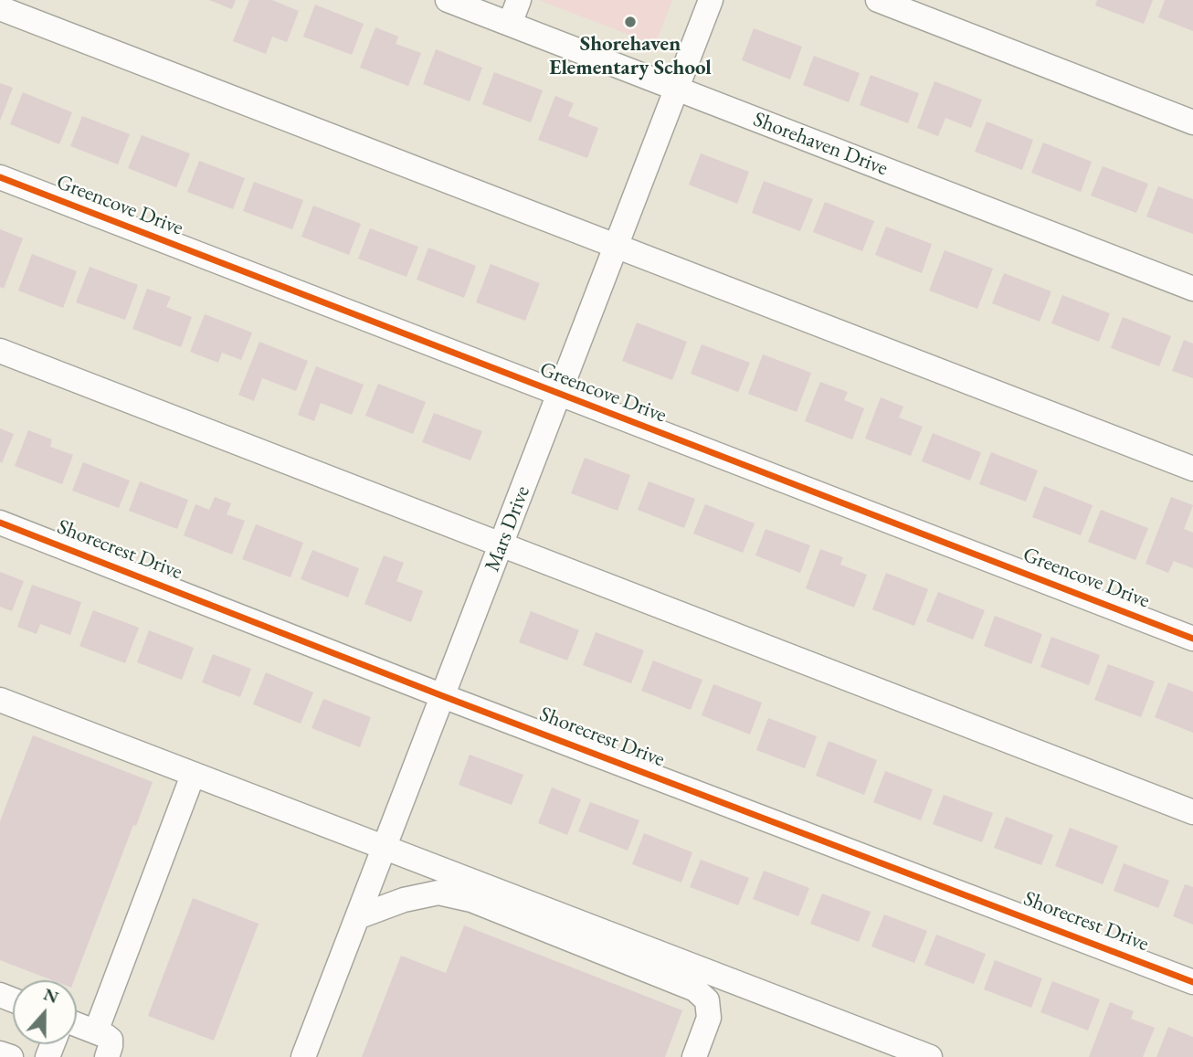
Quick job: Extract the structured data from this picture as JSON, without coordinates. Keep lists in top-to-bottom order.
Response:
{
  "streets": {
    "street": [
      "Shorehaven Drive",
      "Greencove Drive",
      "Mars Drive",
      "Shorecrest Drive"
    ]
  },
  "crossings": [
    ["Shorehaven Drive", "Mars Drive"],
    ["Greencove Drive", "Mars Drive"],
    ["Mars Drive", "Shorecrest Drive"]
  ],
  "places": ["Shorehaven Elementary School"],
  "north": "top"
}
